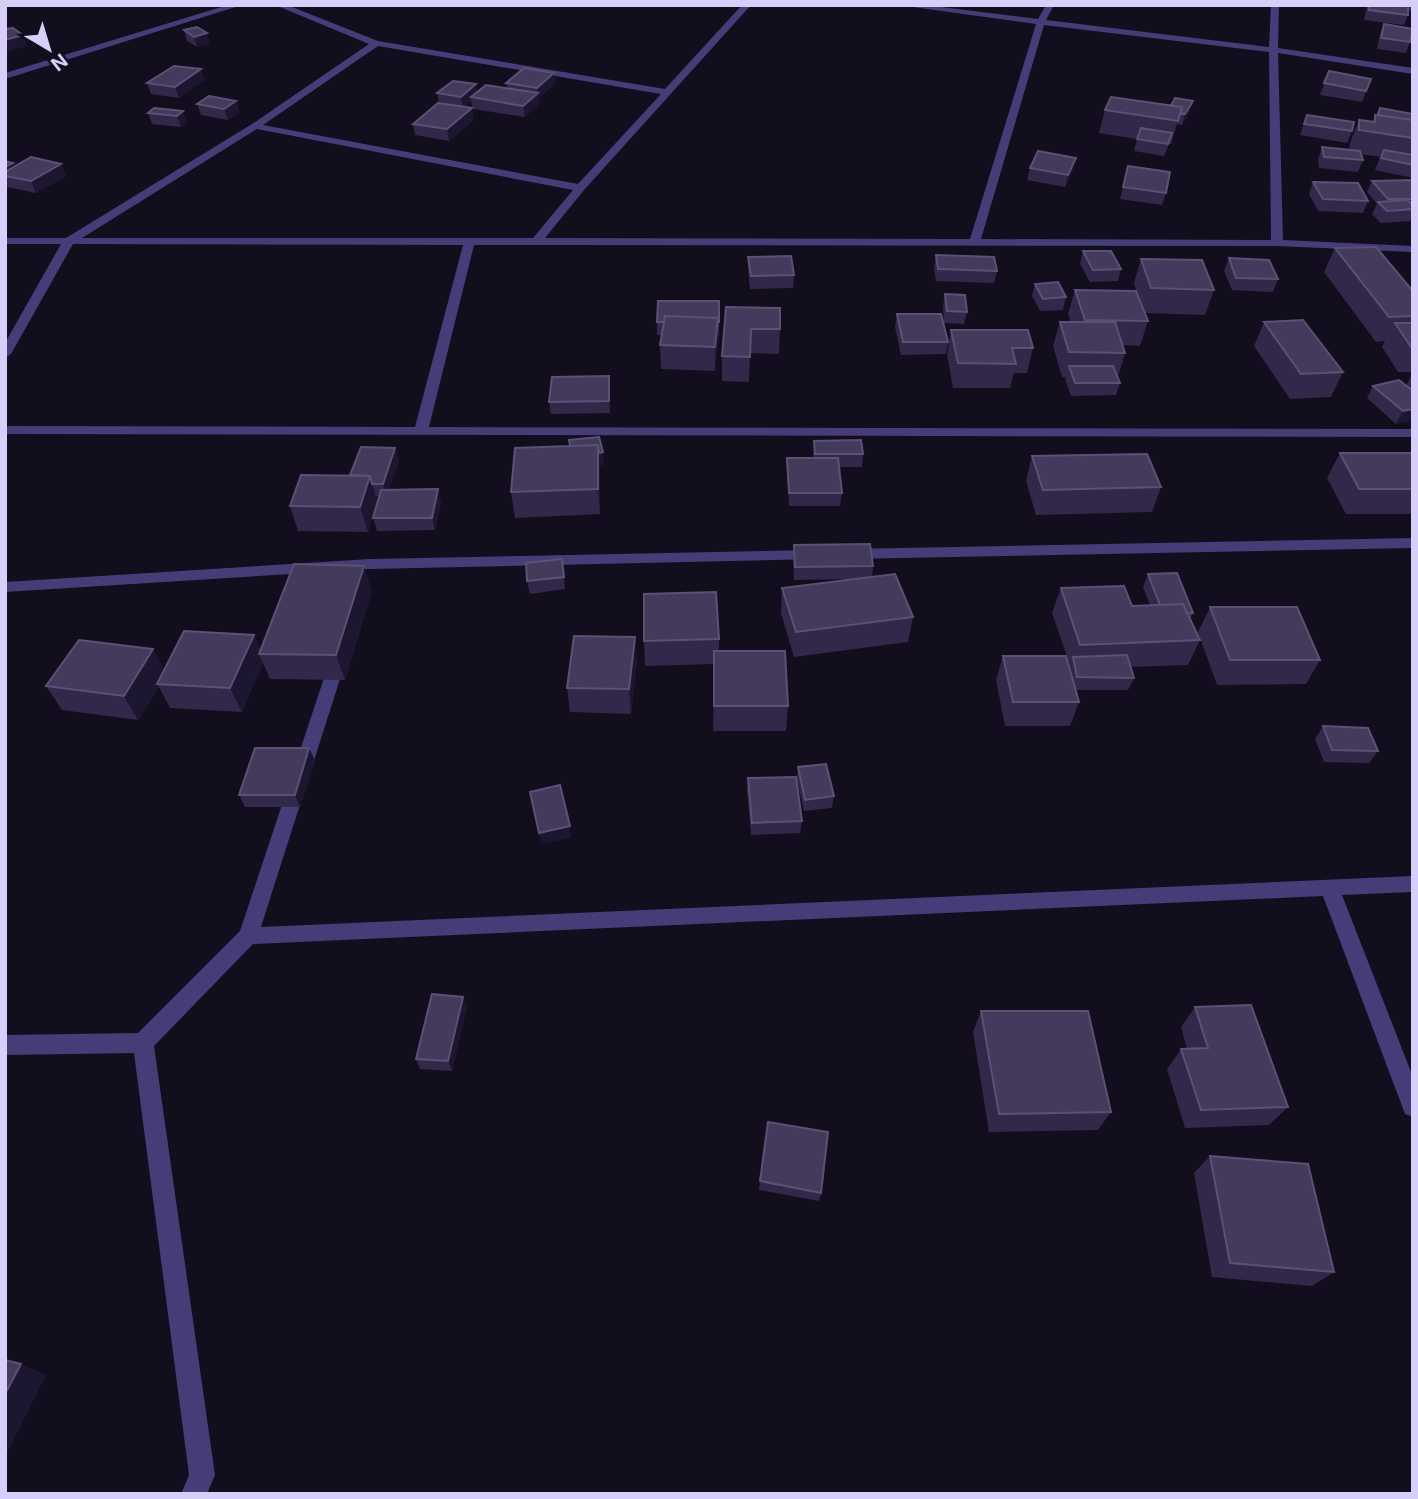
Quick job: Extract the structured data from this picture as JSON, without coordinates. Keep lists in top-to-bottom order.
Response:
{
  "north": "bottom right"
}
